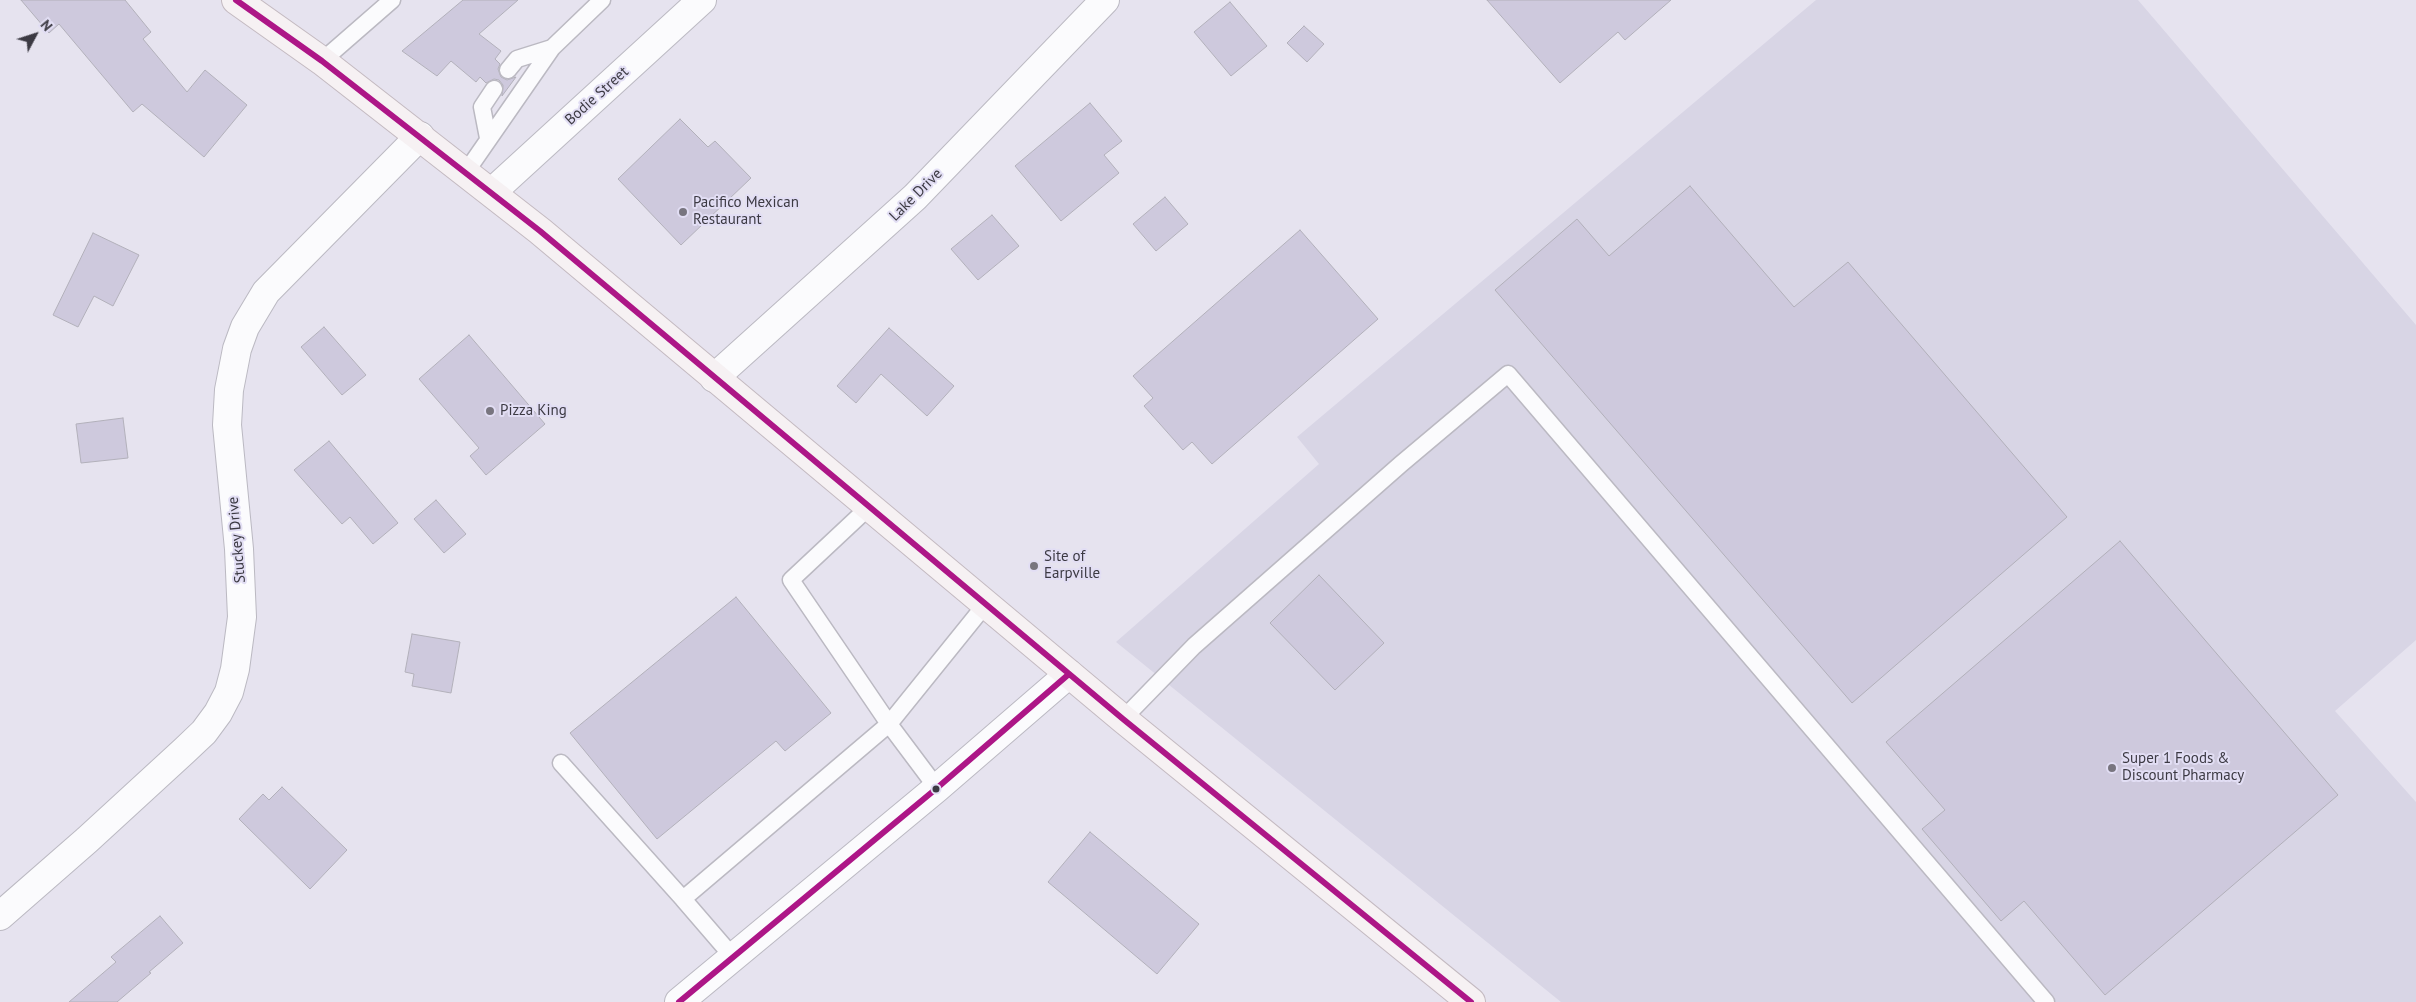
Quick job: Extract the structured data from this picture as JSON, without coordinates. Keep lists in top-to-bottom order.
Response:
{
  "streets": {
    "street": ["Bodie Street", "Lake Drive", "Stuckey Drive"]
  },
  "places": [
    "Pacifico Mexican Restaurant",
    "Pizza King",
    "Site of Earpville",
    "Super 1 Foods & Discount Pharmacy"
  ],
  "north": "top right"
}
